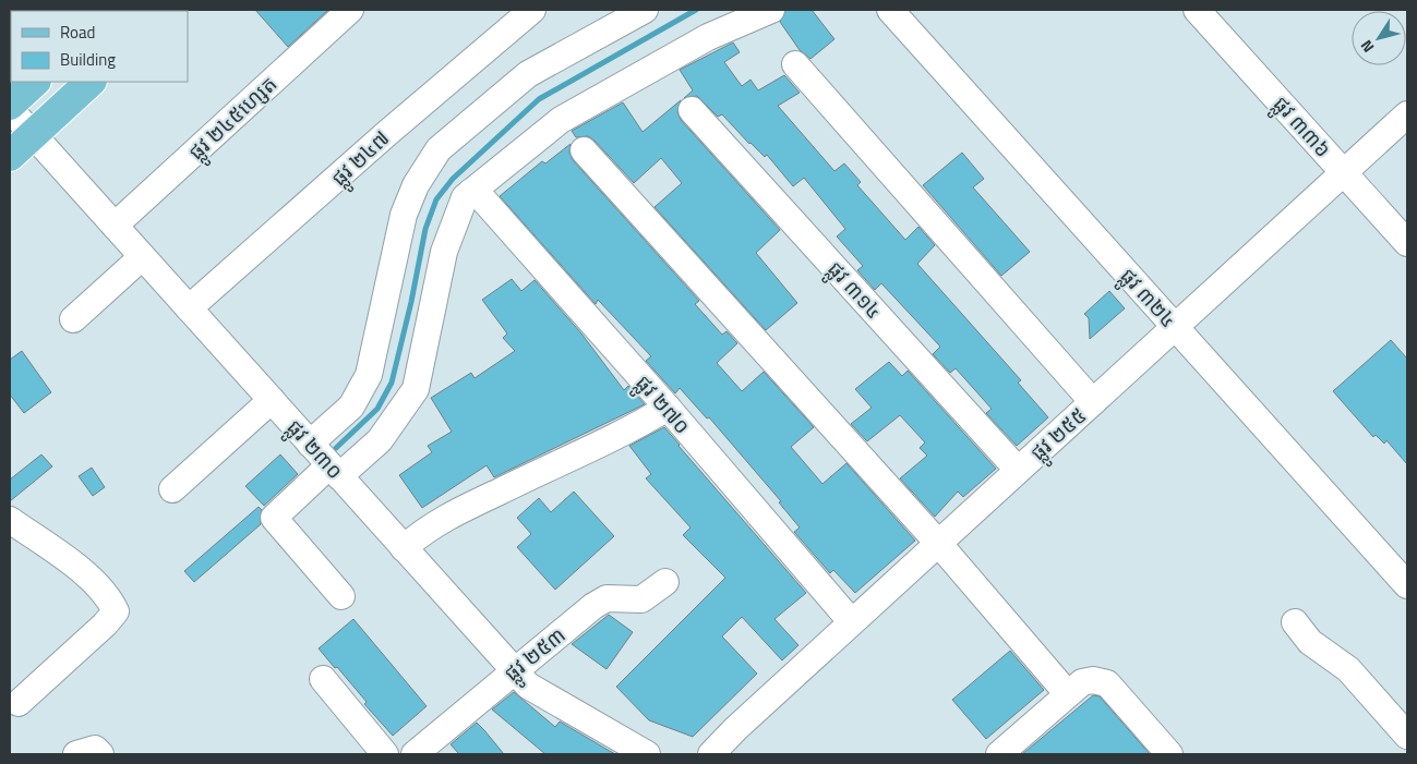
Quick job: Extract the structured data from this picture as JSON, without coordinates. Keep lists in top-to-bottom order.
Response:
{
  "streets": {
    "street": [
      "ផ្លូវ ២៤៥ហ្សេត",
      "ផ្លូវ ៣៣៦",
      "ផ្លូវ ២៤៧",
      "ផ្លូវ ៣១៤",
      "ផ្លូវ ៣២៤",
      "ផ្លូវ ២៧០",
      "ផ្លូវ ២៥៥",
      "ផ្លូវ ២៣០",
      "ផ្លូវ ២៥៣"
    ]
  },
  "crossings": [
    ["ផ្លូវ ២៤៥ហ្សេត", "ផ្លូវ ២៣០"],
    ["ផ្លូវ ៣៣៦", "ផ្លូវ ២៥៥"],
    ["ផ្លូវ ២៤៧", "ផ្លូវ ២៣០"],
    ["ផ្លូវ ៣១៤", "ផ្លូវ ២៥៥"],
    ["ផ្លូវ ៣២៤", "ផ្លូវ ២៥៥"],
    ["ផ្លូវ ២៧០", "ផ្លូវ ២៥៥"],
    ["ផ្លូវ ២៣០", "ផ្លូវ ២៥៣"]
  ],
  "legend": ["Road", "Building"],
  "north": "bottom left"
}
